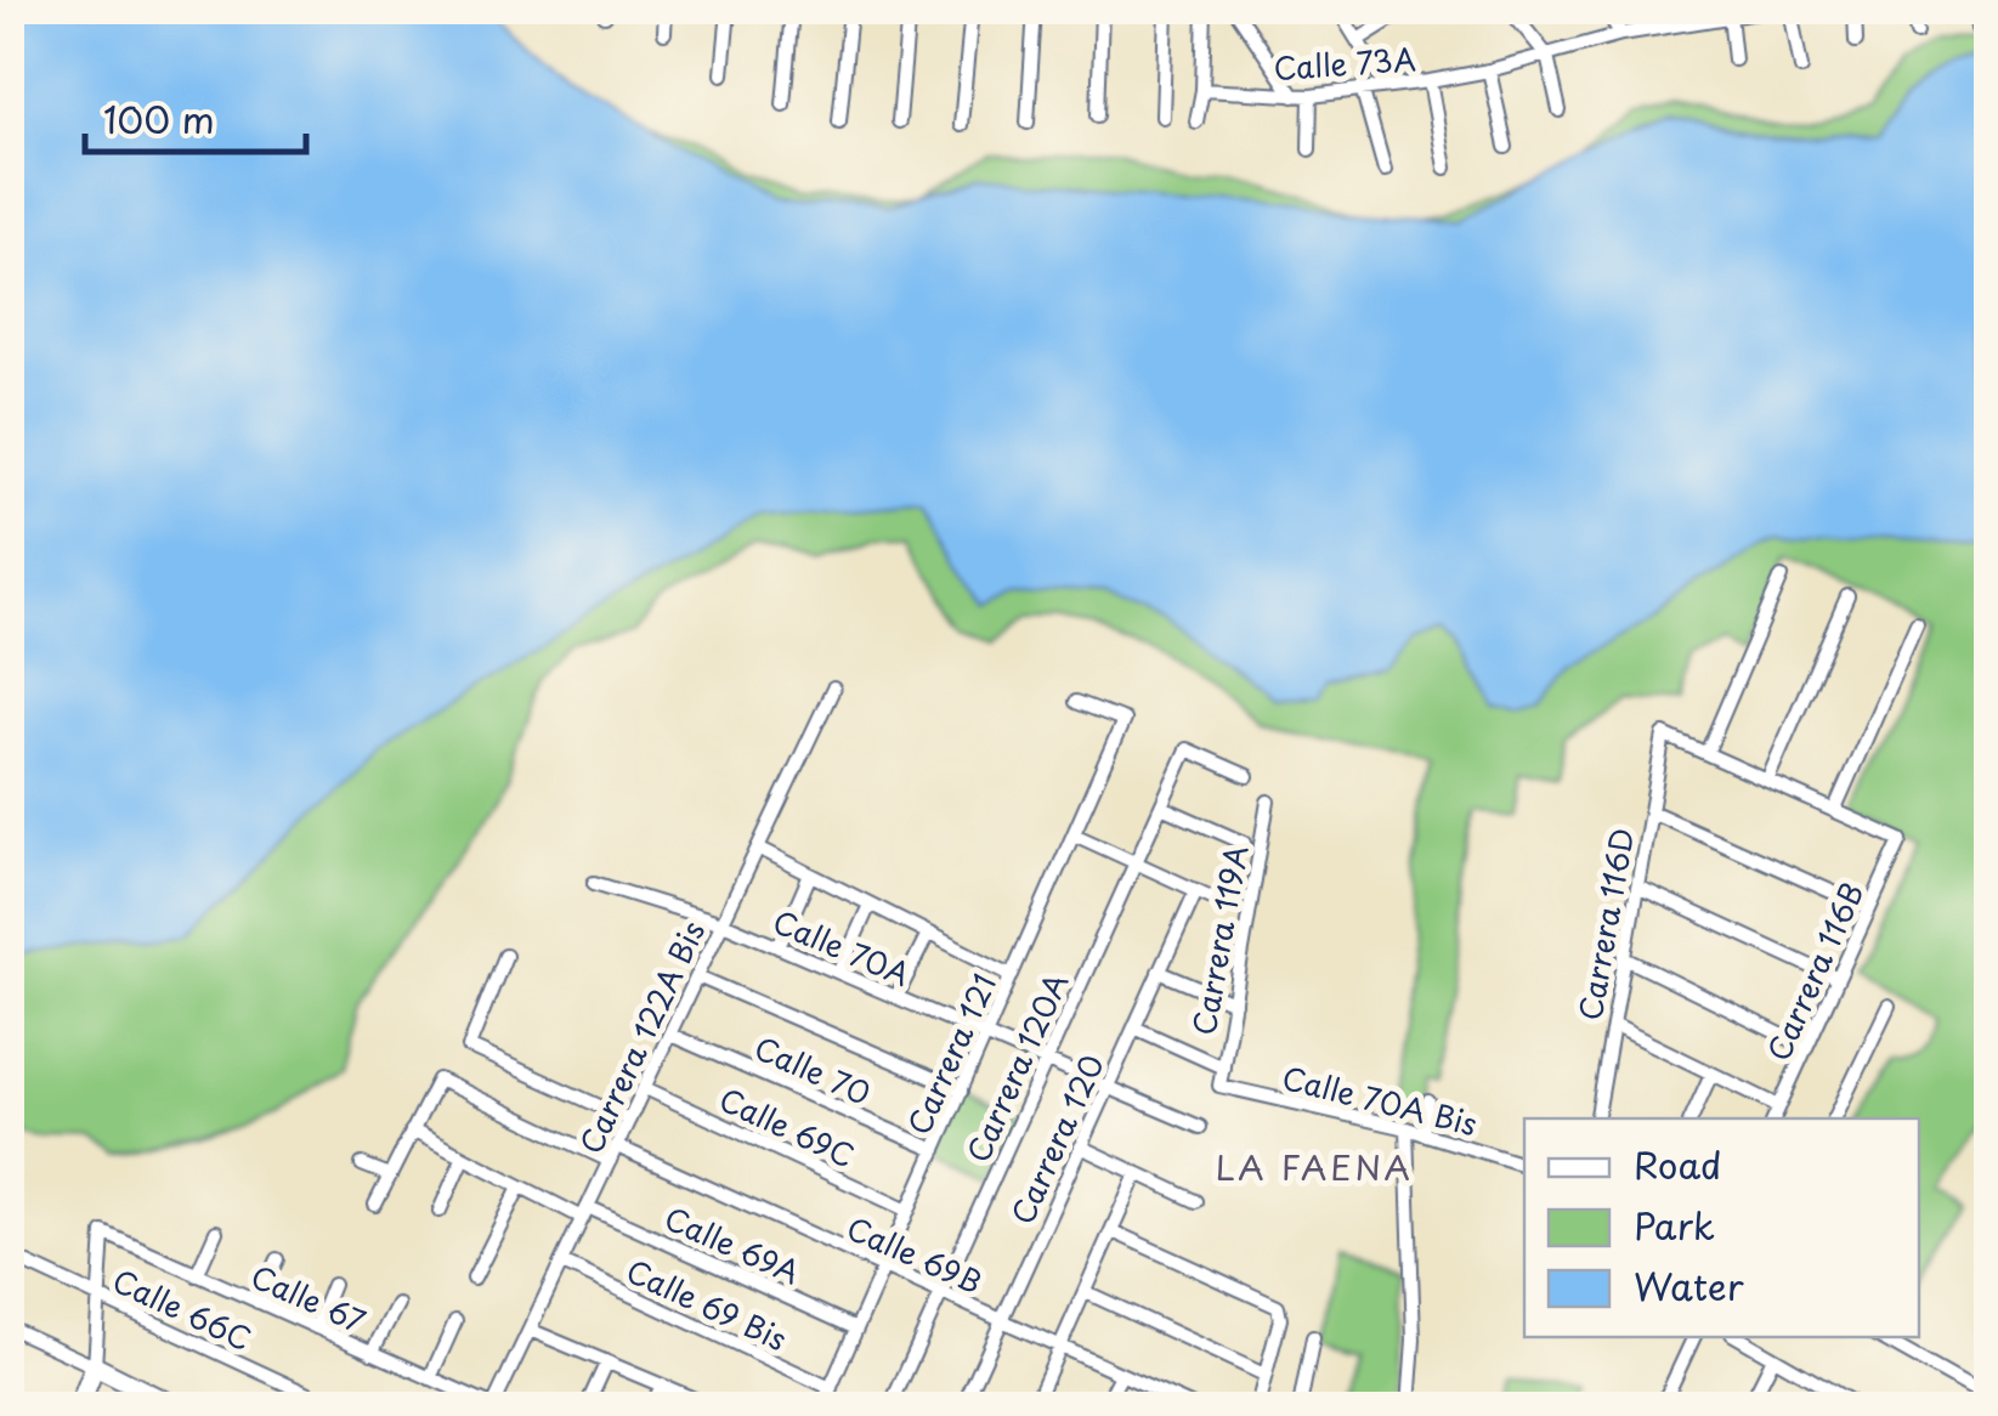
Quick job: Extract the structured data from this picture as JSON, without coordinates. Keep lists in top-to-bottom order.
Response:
{
  "streets": {
    "street": [
      "Calle 73A",
      "Carrera 116D",
      "Carrera 119A",
      "Calle 70A",
      "Carrera 116B",
      "Carrera 122A Bis",
      "Carrera 121",
      "Carrera 120A",
      "Calle 70",
      "Calle 70A Bis",
      "Calle 69C",
      "Carrera 120",
      "Calle 69A",
      "Calle 69B",
      "Calle 67",
      "Calle 69 Bis",
      "Calle 66C"
    ]
  },
  "crossings": [
    ["Carrera 119A", "Calle 70A Bis"],
    ["Calle 70A", "Carrera 122A Bis"],
    ["Calle 70A", "Carrera 121"],
    ["Calle 70A", "Carrera 120A"],
    ["Calle 70A", "Carrera 120"],
    ["Carrera 122A Bis", "Calle 70"],
    ["Carrera 122A Bis", "Calle 69C"],
    ["Carrera 122A Bis", "Calle 69A"],
    ["Carrera 122A Bis", "Calle 69B"],
    ["Carrera 122A Bis", "Calle 67"],
    ["Carrera 122A Bis", "Calle 69 Bis"],
    ["Carrera 121", "Calle 70"],
    ["Carrera 121", "Calle 69C"],
    ["Carrera 121", "Calle 69A"],
    ["Carrera 121", "Calle 69B"],
    ["Carrera 121", "Calle 69 Bis"],
    ["Carrera 120A", "Calle 69B"],
    ["Carrera 120", "Calle 69B"],
    ["Calle 67", "Calle 66C"]
  ],
  "districts": ["LA FAENA"],
  "legend": ["Road", "Park", "Water"],
  "scale_bar": "100 m"
}
